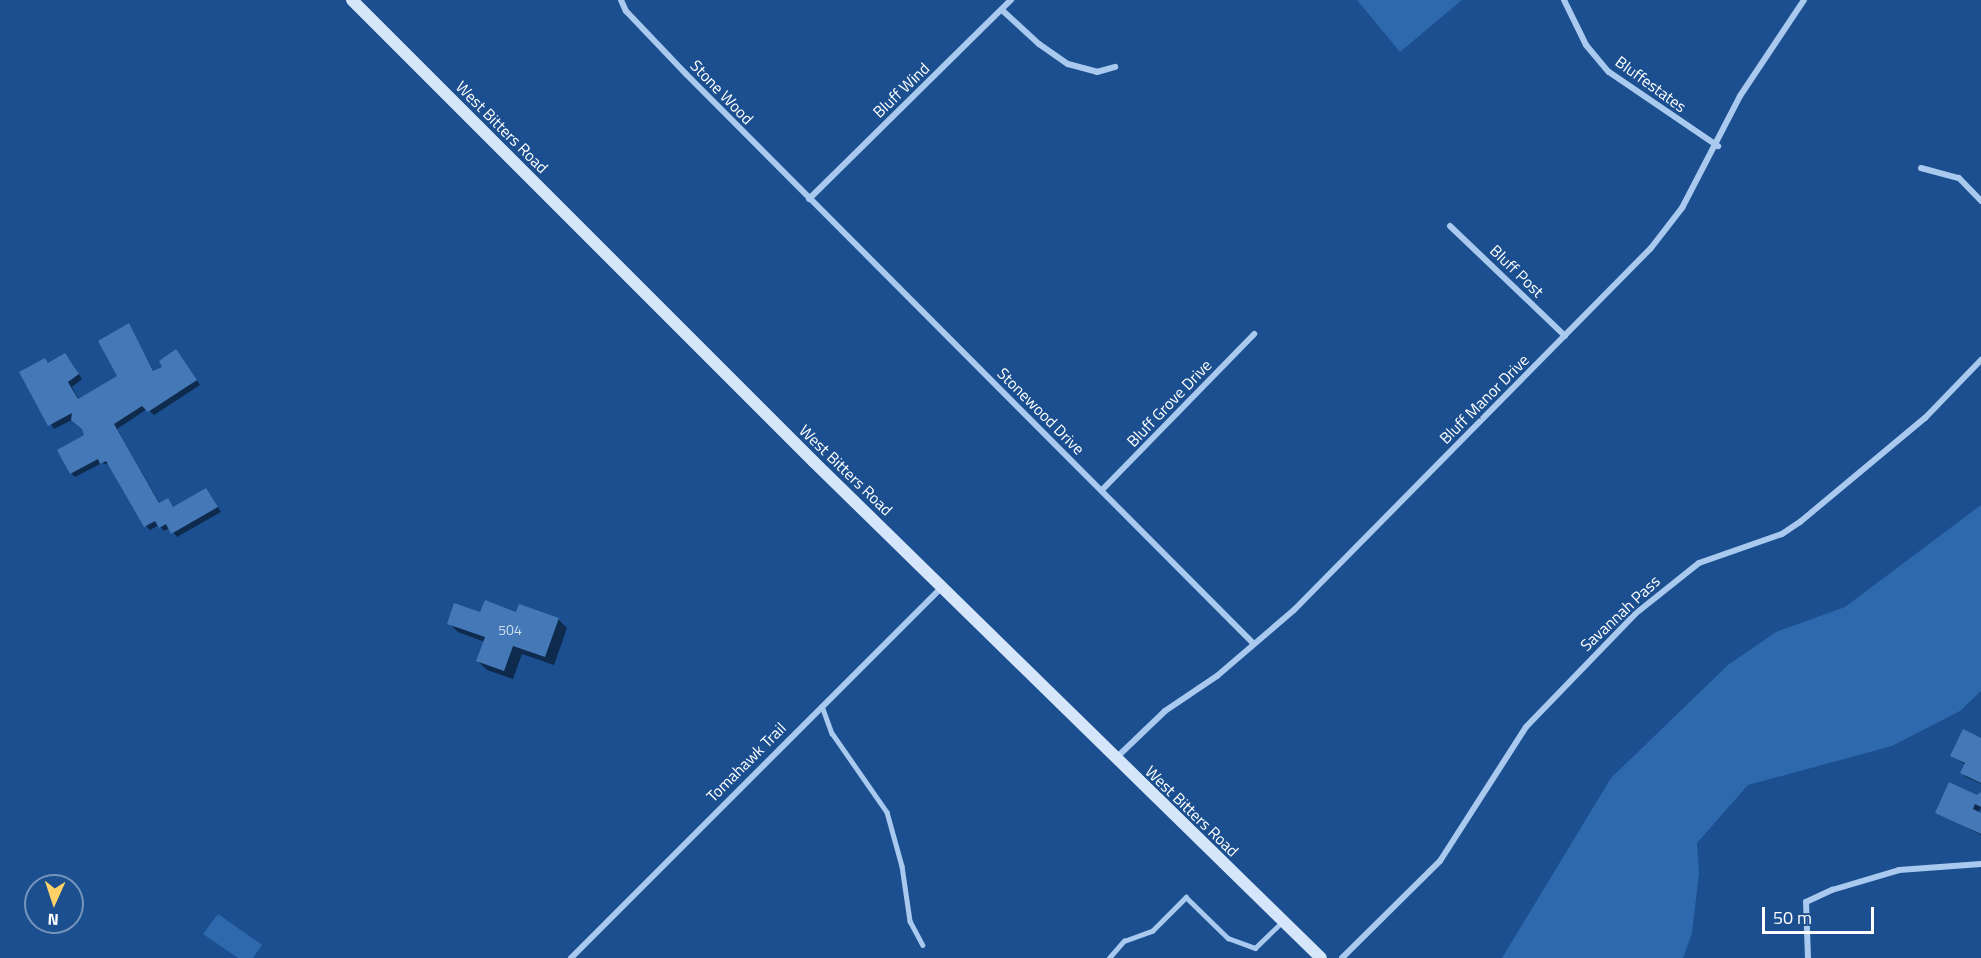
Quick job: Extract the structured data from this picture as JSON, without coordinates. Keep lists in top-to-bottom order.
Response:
{
  "streets": {
    "main road": ["West Bitters Road"],
    "street": [
      "Bluffestates",
      "Bluff Wind",
      "Stone Wood",
      "Bluff Post",
      "Bluff Manor Drive",
      "Bluff Grove Drive",
      "Stonewood Drive",
      "Savannah Pass",
      "Tomahawk Trail"
    ]
  },
  "crossings": [
    ["Bluffestates", "Bluff Manor Drive"],
    ["Bluff Wind", "Stone Wood"],
    ["Bluff Wind", "Stonewood Drive"],
    ["Stone Wood", "Stonewood Drive"],
    ["West Bitters Road", "Bluff Manor Drive"],
    ["West Bitters Road", "Tomahawk Trail"],
    ["Bluff Post", "Bluff Manor Drive"],
    ["Bluff Manor Drive", "Stonewood Drive"],
    ["Bluff Grove Drive", "Stonewood Drive"]
  ],
  "house_numbers": ["504"],
  "scale_bar": "50 m",
  "north": "bottom"
}
